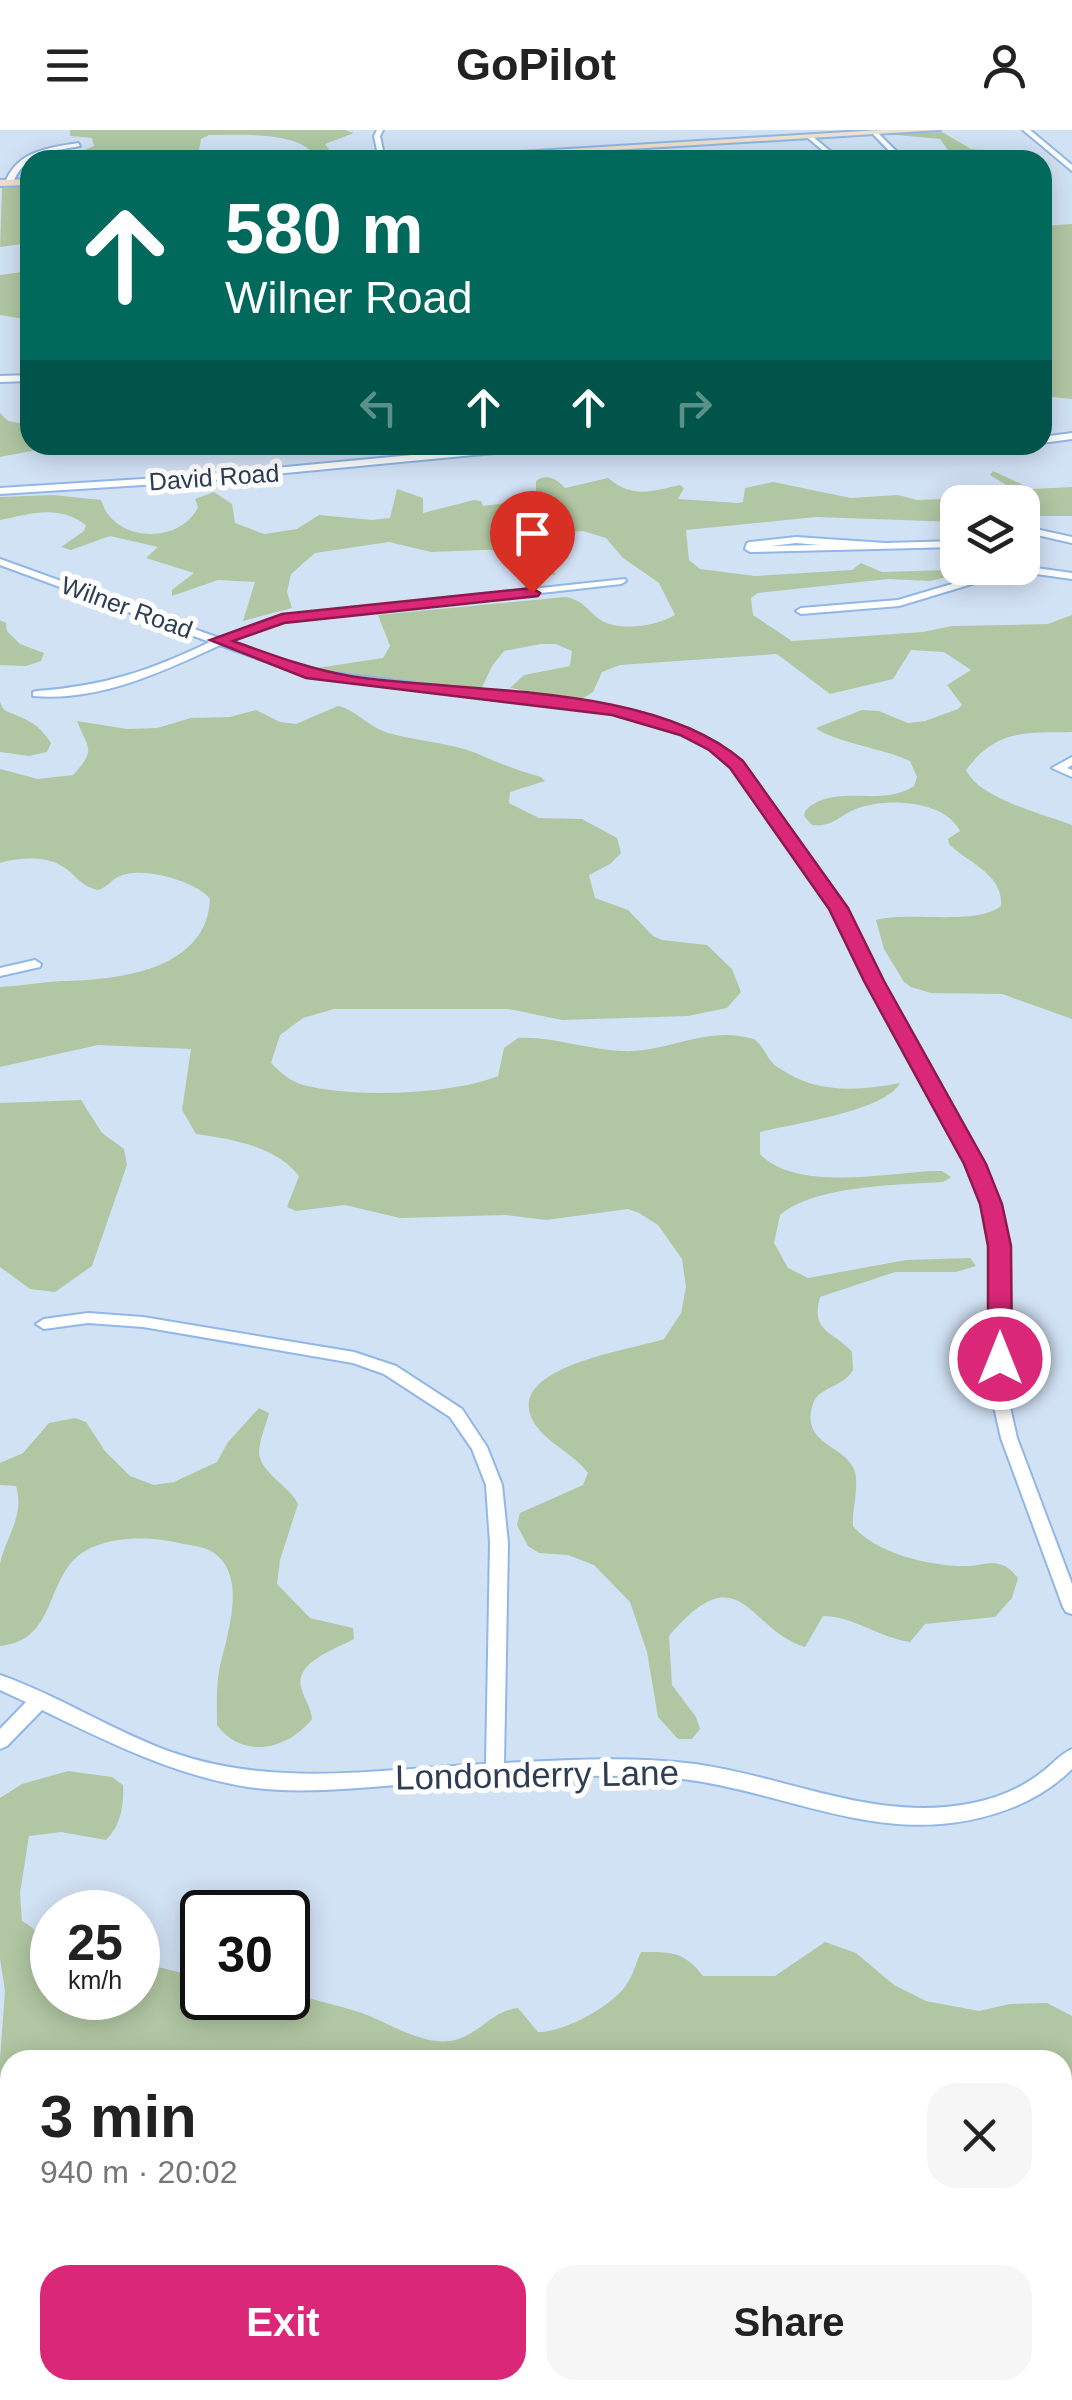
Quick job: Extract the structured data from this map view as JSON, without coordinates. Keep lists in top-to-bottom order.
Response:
{
  "streets": {
    "street": ["David Road", "Wilner Road", "Londonderry Lane"]
  },
  "page": {
    "header": "GoPilot",
    "turn": ["580 m", "Wilner Road"],
    "speed": "25 km/h",
    "limit": "30",
    "heading": ["3 min", "940 m · 20:02"],
    "buttons": ["Exit", "Share"]
  }
}
